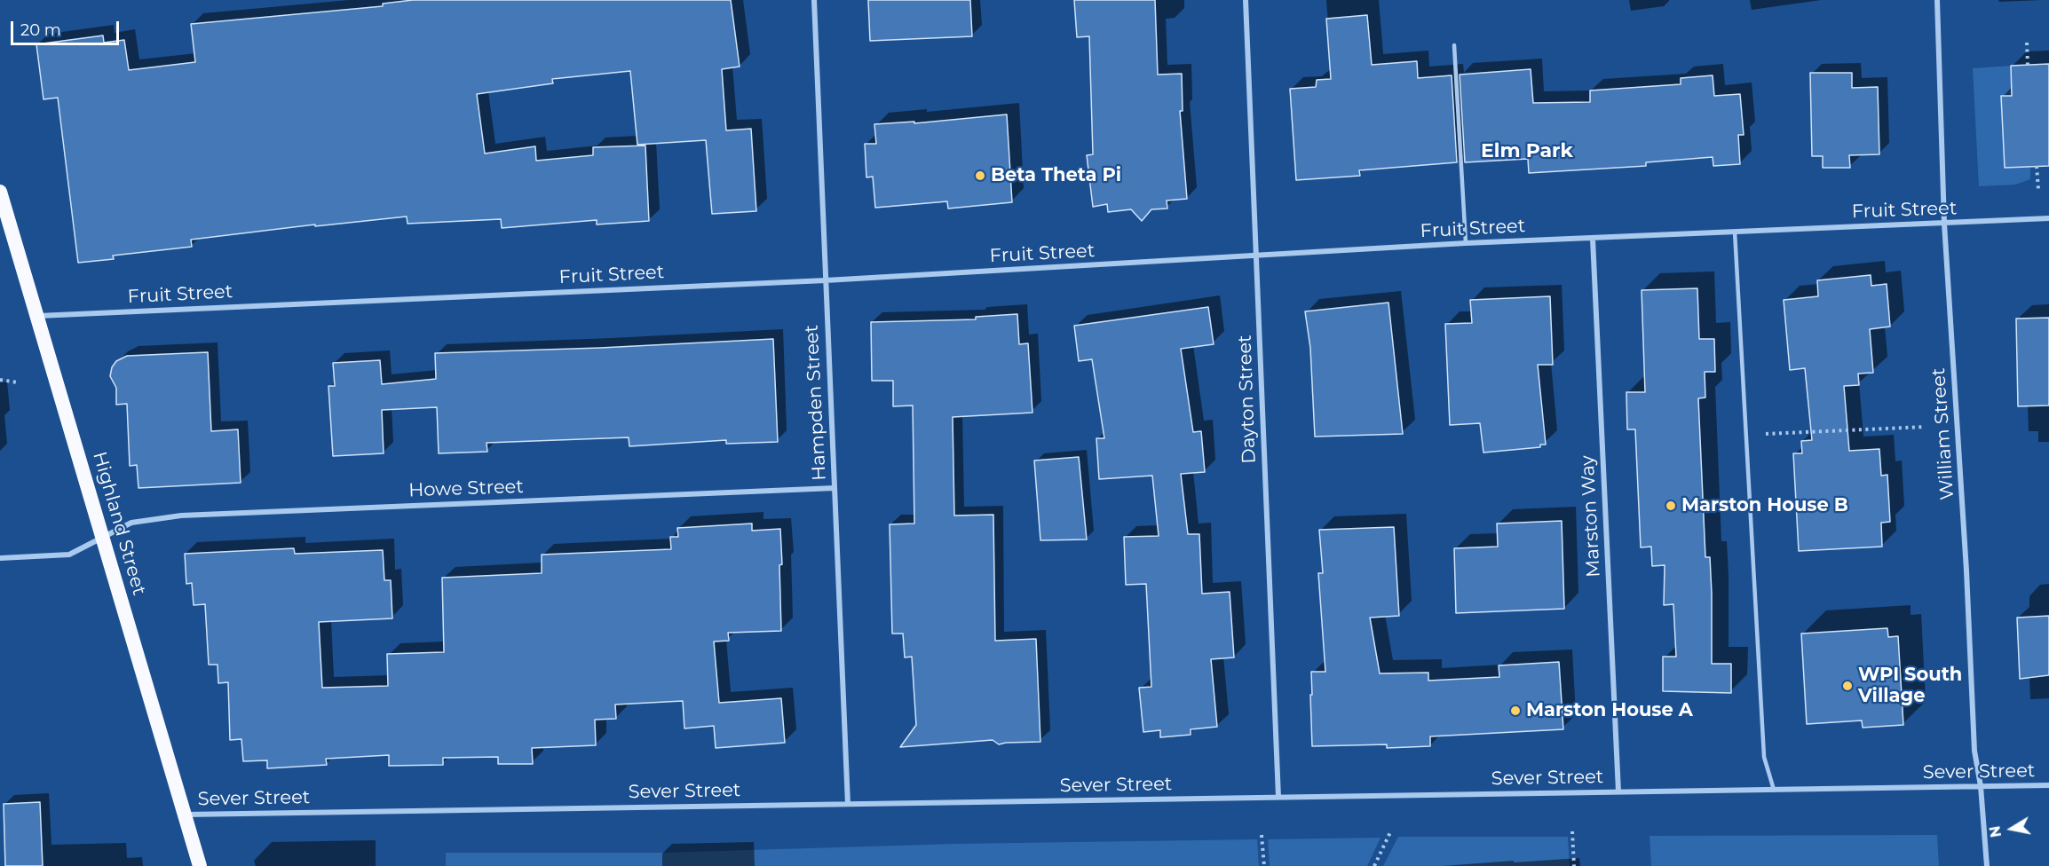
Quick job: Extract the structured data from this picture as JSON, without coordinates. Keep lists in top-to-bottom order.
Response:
{
  "streets": {
    "highway": ["Highland Street"],
    "street": [
      "Fruit Street",
      "Dayton Street",
      "Hampden Street",
      "William Street",
      "Howe Street",
      "Marston Way",
      "Sever Street"
    ]
  },
  "crossings": [
    ["Fruit Street", "Dayton Street"],
    ["Fruit Street", "Hampden Street"],
    ["Fruit Street", "William Street"],
    ["Fruit Street", "Marston Way"],
    ["Fruit Street", "Highland Street"],
    ["Dayton Street", "Sever Street"],
    ["Hampden Street", "Howe Street"],
    ["Hampden Street", "Sever Street"],
    ["William Street", "Sever Street"],
    ["Howe Street", "Highland Street"],
    ["Marston Way", "Sever Street"],
    ["Highland Street", "Sever Street"]
  ],
  "districts": ["Elm Park"],
  "places": [
    "Beta Theta Pi",
    "Marston House B",
    "WPI South Village",
    "Marston House A"
  ],
  "scale_bar": "20 m",
  "north": "left"
}
